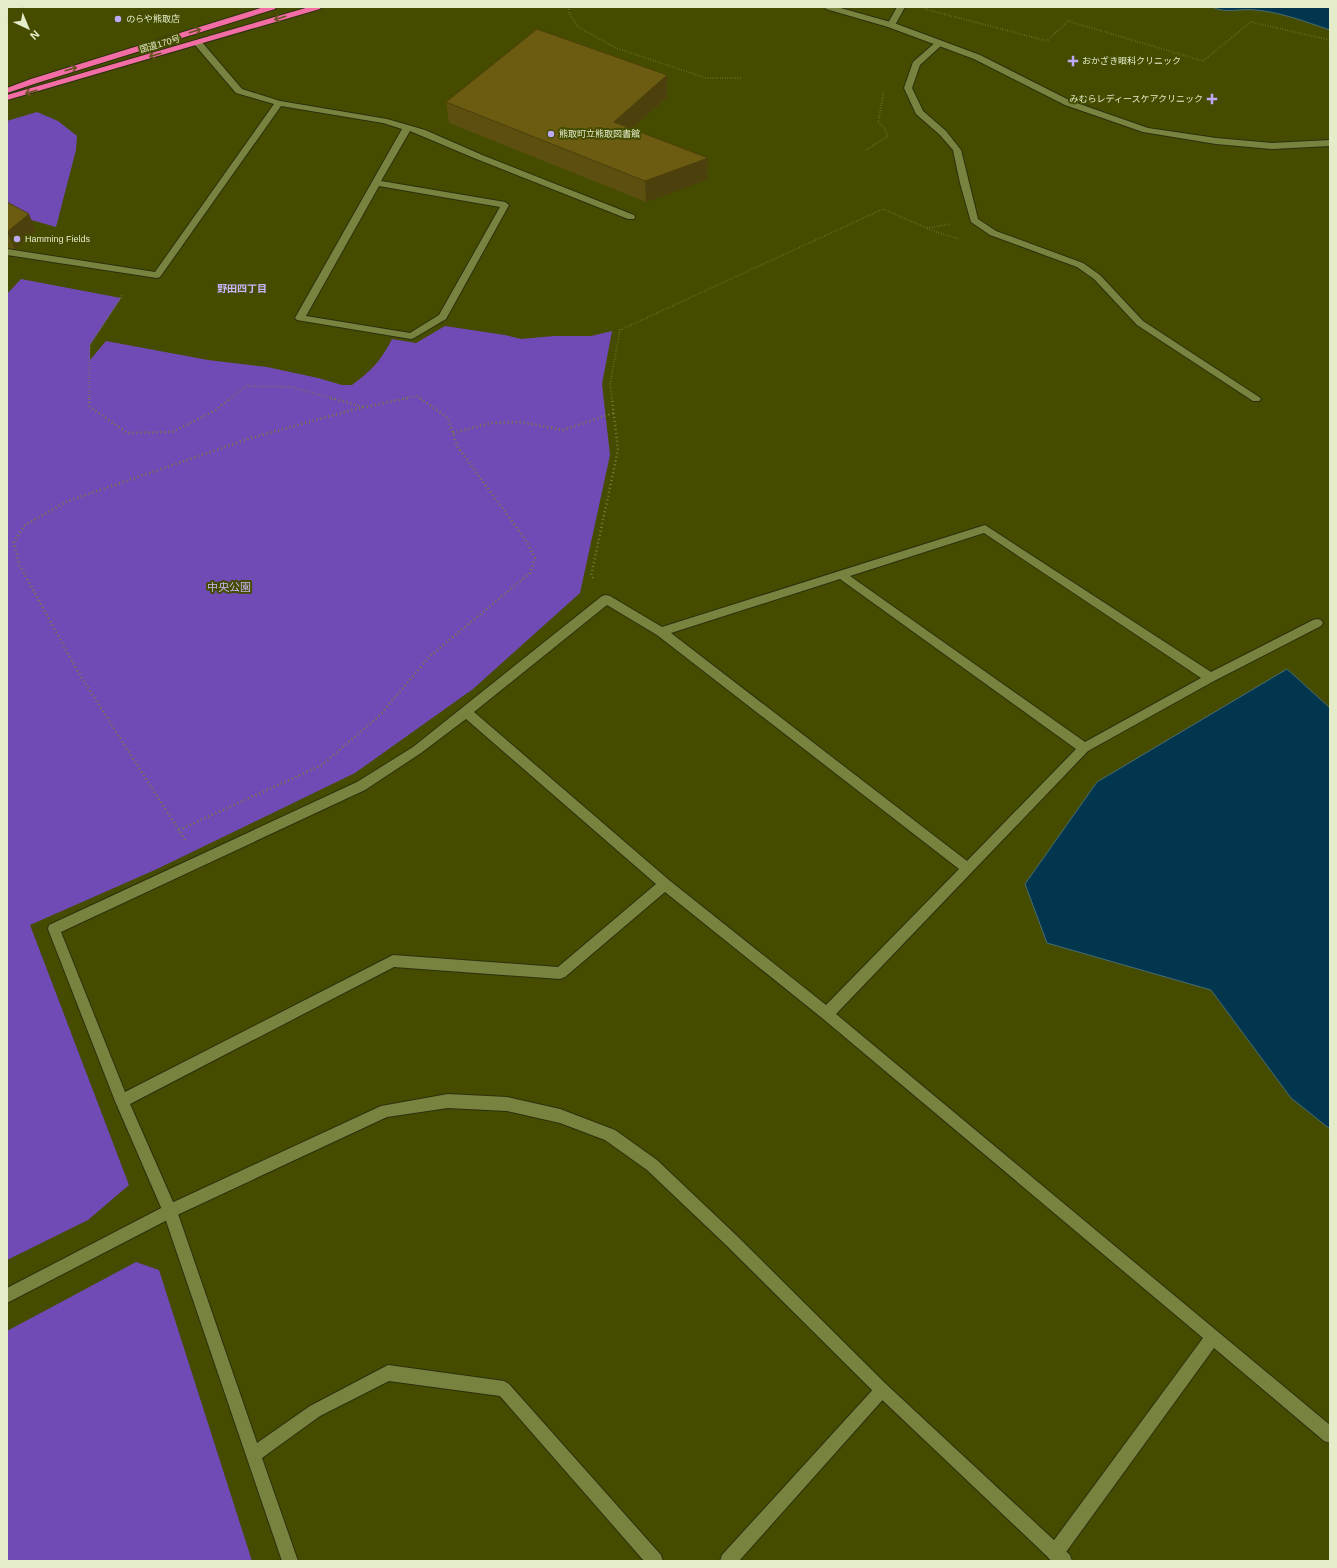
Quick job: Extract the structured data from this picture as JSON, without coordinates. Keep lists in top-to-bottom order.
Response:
{
  "streets": {
    "highway": ["国道170号"]
  },
  "districts": ["野田四丁目"],
  "parks": ["中央公園"],
  "places": {
    "other": ["のらや熊取店", "熊取町立熊取図書館", "Hamming Fields"],
    "health": ["おかざき眼科クリニック", "みむらレディースケアクリニック"]
  },
  "north": "bottom right"
}
